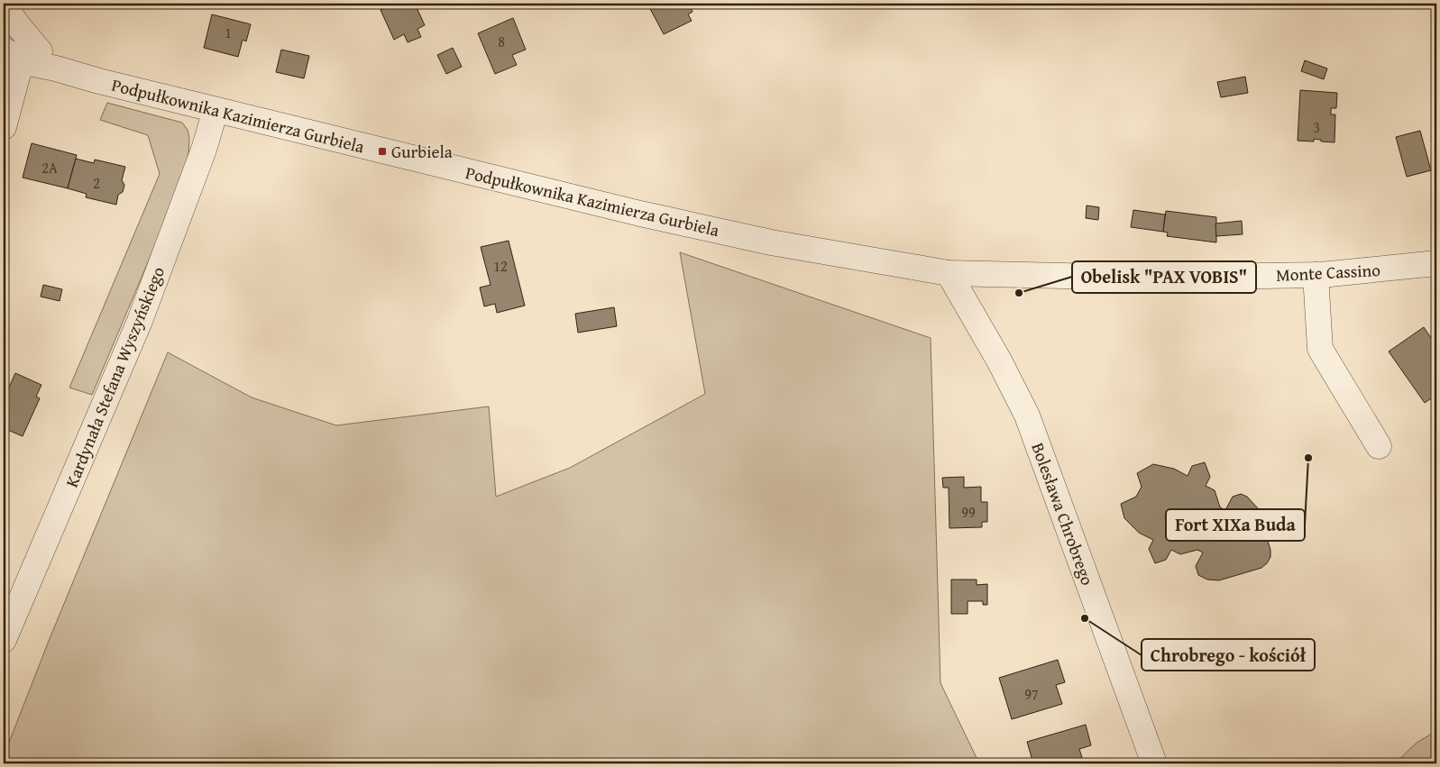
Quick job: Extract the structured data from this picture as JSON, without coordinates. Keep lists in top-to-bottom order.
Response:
{
  "streets": {
    "street": [
      "Podpułkownika Kazimierza Gurbiela",
      "Monte Cassino",
      "Kardynała Stefana Wyszyńskiego",
      "Bolesława Chrobrego"
    ]
  },
  "crossings": [
    ["Podpułkownika Kazimierza Gurbiela", "Monte Cassino"],
    ["Podpułkownika Kazimierza Gurbiela", "Kardynała Stefana Wyszyńskiego"],
    ["Podpułkownika Kazimierza Gurbiela", "Bolesława Chrobrego"],
    ["Monte Cassino", "Bolesława Chrobrego"]
  ],
  "places": {
    "transit": ["Gurbiela"],
    "other": ["Obelisk \"PAX VOBIS\"", "Fort XIXa Buda", "Chrobrego - kościół"]
  },
  "house_numbers": [
    "1",
    "8",
    "3",
    "2A",
    "2",
    "12",
    "99",
    "97"
  ]
}
